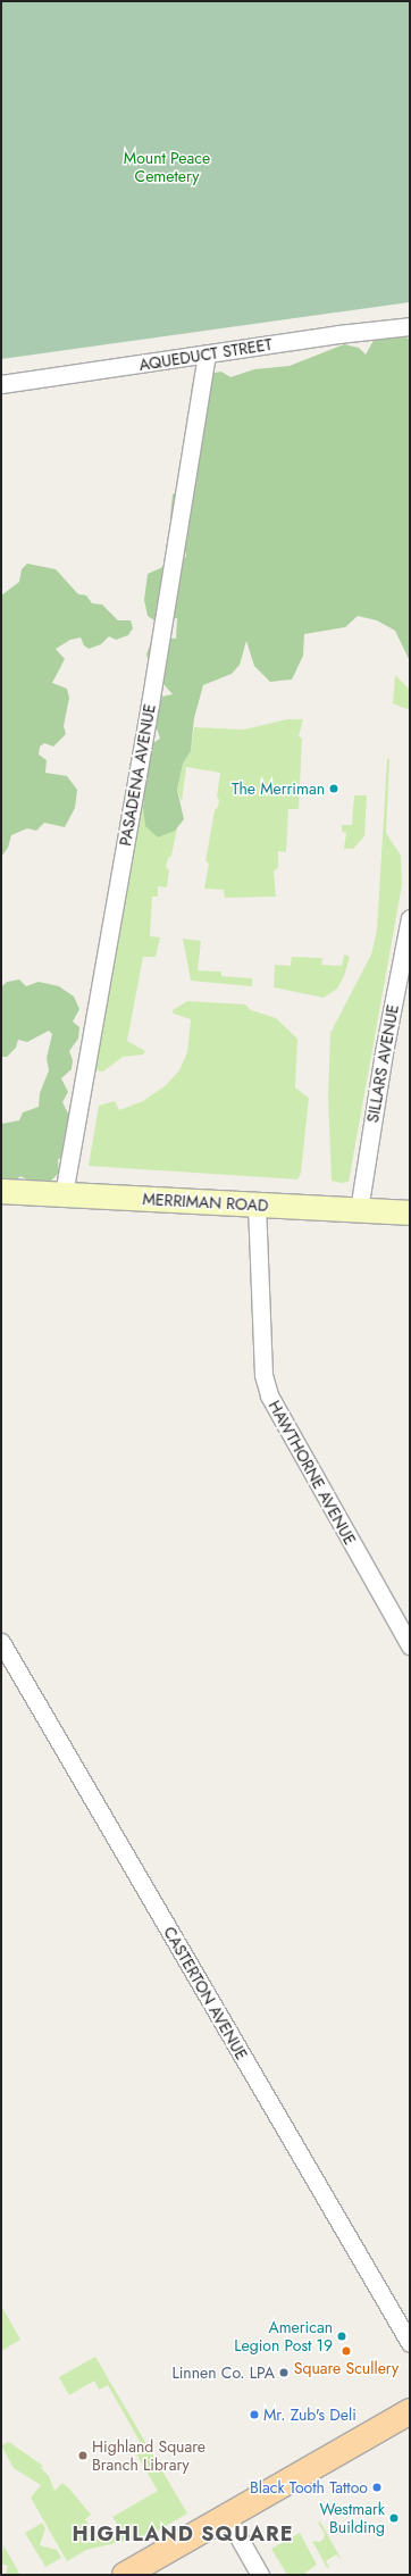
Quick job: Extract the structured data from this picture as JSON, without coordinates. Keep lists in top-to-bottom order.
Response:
{
  "streets": {
    "main road": ["MERRIMAN ROAD"],
    "street": [
      "AQUEDUCT STREET",
      "PASADENA AVENUE",
      "SILLARS AVENUE",
      "HAWTHORNE AVENUE",
      "CASTERTON AVENUE"
    ]
  },
  "crossings": [
    ["AQUEDUCT STREET", "PASADENA AVENUE"],
    ["PASADENA AVENUE", "MERRIMAN ROAD"],
    ["SILLARS AVENUE", "MERRIMAN ROAD"],
    ["MERRIMAN ROAD", "HAWTHORNE AVENUE"]
  ],
  "districts": ["HIGHLAND SQUARE"],
  "parks": ["Mount Peace Cemetery"],
  "places": [
    "The Merriman",
    "American Legion Post 19",
    "Square Scullery",
    "Linnen Co. LPA",
    "Mr. Zub's Deli",
    "Highland Square Branch Library",
    "Black Tooth Tattoo",
    "Westmark Building"
  ]
}
